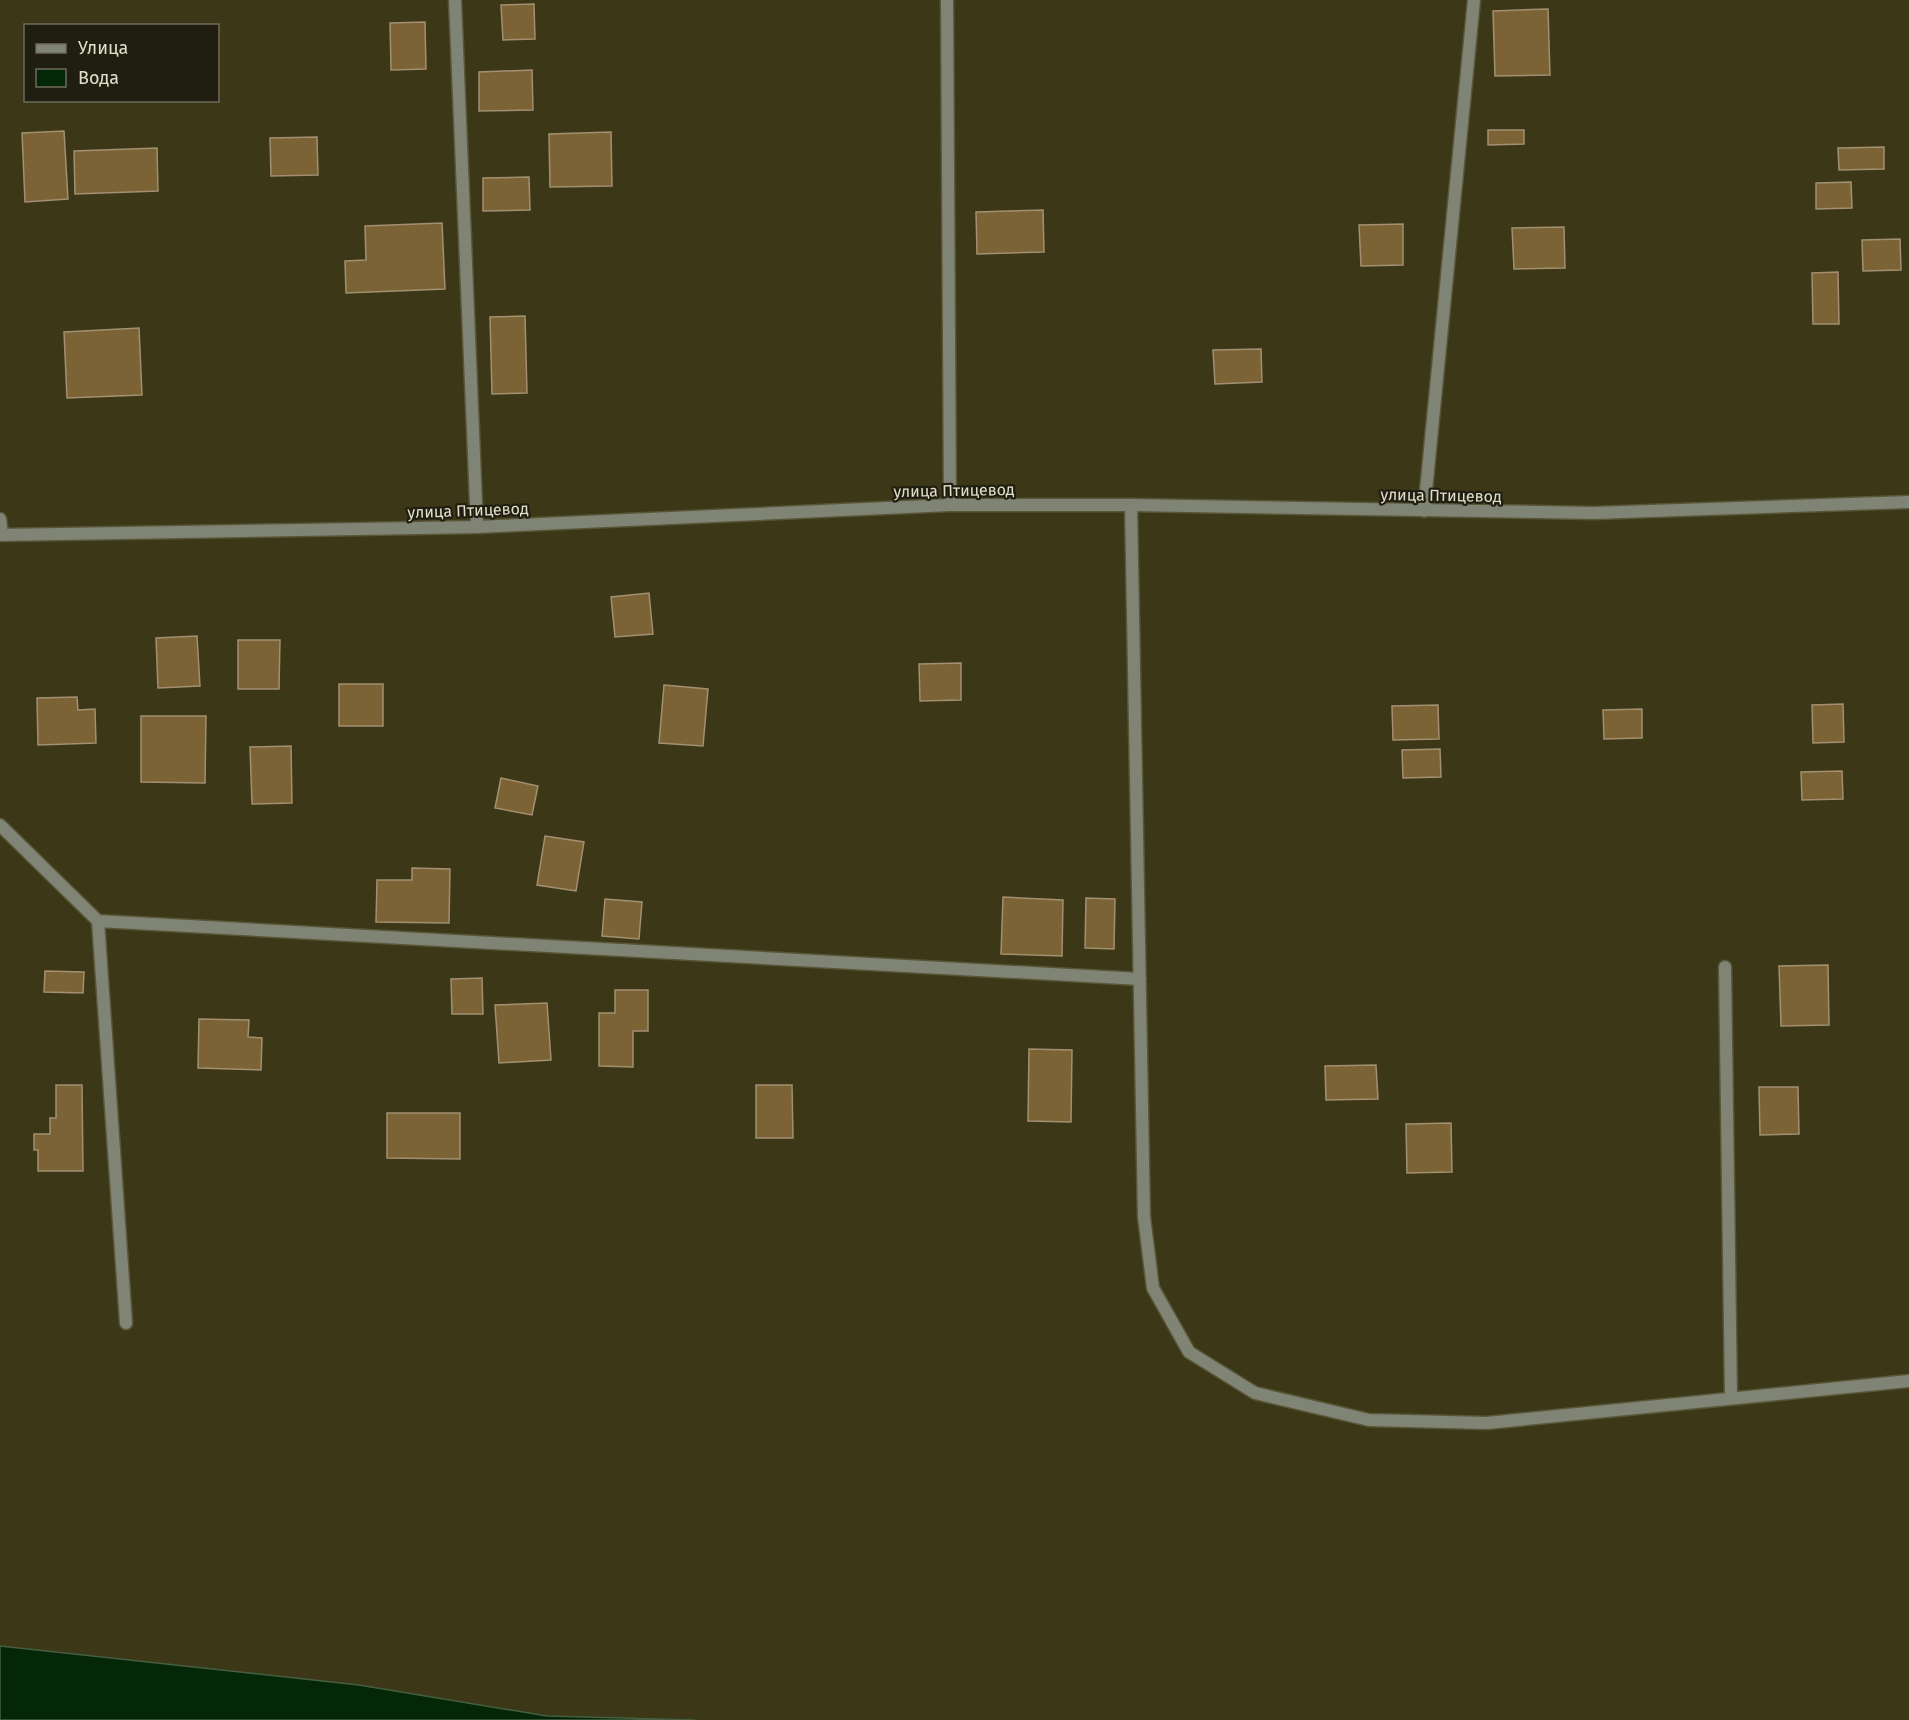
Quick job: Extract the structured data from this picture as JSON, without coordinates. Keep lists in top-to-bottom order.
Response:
{
  "streets": {
    "street": ["улица Птицевод"]
  },
  "legend": ["Улица", "Вода"]
}
